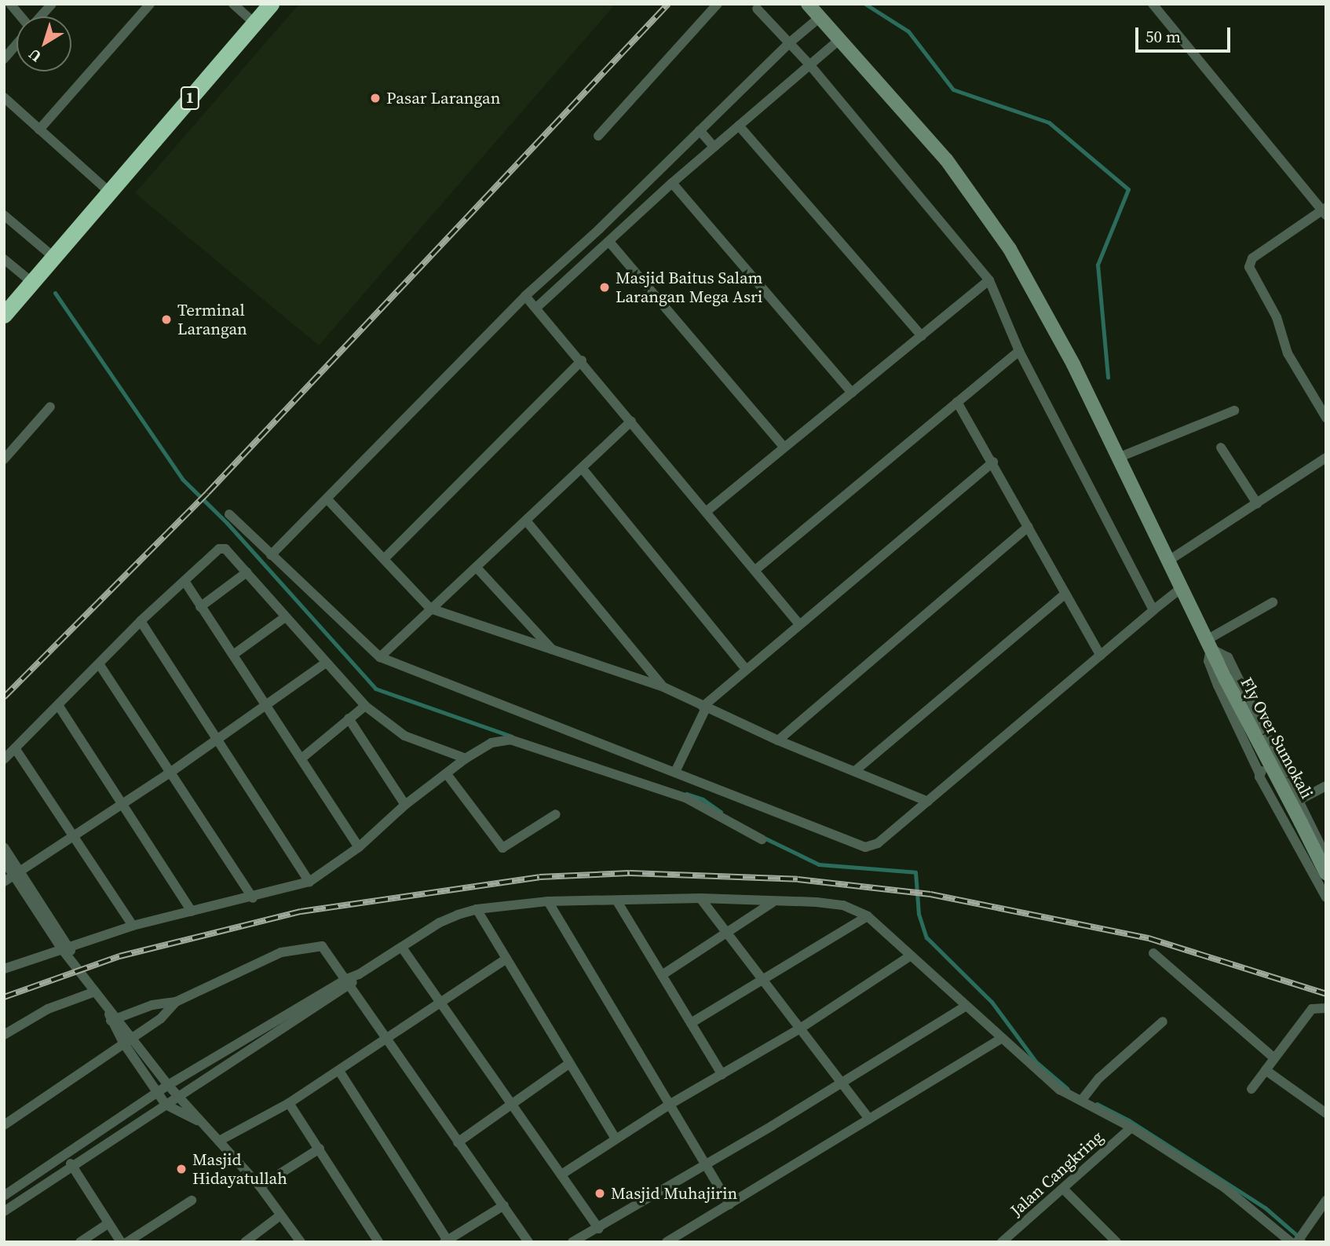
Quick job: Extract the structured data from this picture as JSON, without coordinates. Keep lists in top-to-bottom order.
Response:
{
  "streets": {
    "highway": ["1"],
    "main road": ["Fly Over Sumokali"],
    "street": ["Jalan Cangkring"]
  },
  "places": [
    "Pasar Larangan",
    "Masjid Baitus Salam Larangan Mega Asri",
    "Terminal Larangan",
    "Masjid Hidayatullah",
    "Masjid Muhajirin"
  ],
  "scale_bar": "50 m",
  "north": "bottom left"
}
